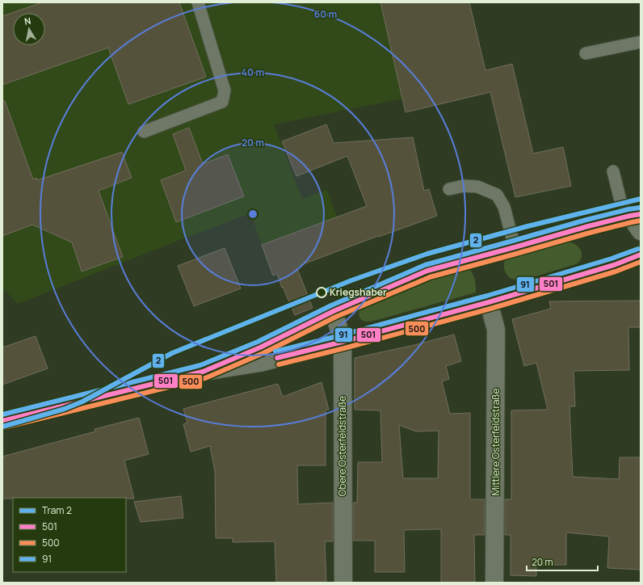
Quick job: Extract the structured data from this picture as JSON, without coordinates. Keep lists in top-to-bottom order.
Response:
{
  "streets": {
    "street": ["Mittlere Osterfeldstraße", "Obere Osterfeldstraße"]
  },
  "places": ["Kriegshaber"],
  "lines": [
    "tram line 2",
    "transit line 91",
    "transit line 501",
    "transit line 500"
  ],
  "legend": [
    "Tram 2",
    "501",
    "500",
    "91"
  ],
  "scale_bar": "20 m",
  "north": "top",
  "rings": ["60 m", "40 m", "20 m"]
}
